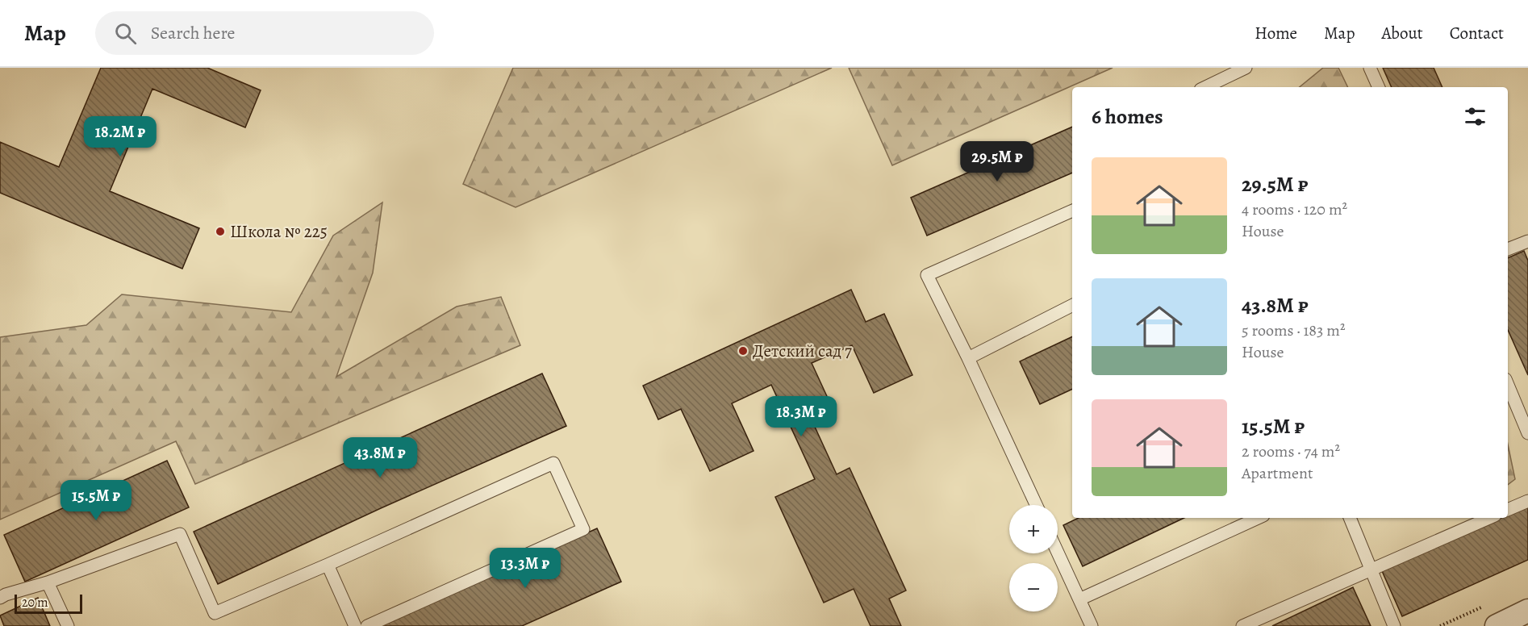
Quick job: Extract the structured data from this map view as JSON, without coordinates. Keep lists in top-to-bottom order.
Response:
{
  "places": ["Школа № 225", "Детский сад 7"],
  "scale_bar": "20 m",
  "page": {
    "header": "Map",
    "search": "Search here",
    "nav": [
      "Home",
      "Map",
      "About",
      "Contact"
    ],
    "heading": "6 homes",
    "price": [
      "18.2M ₽",
      "29.5M ₽",
      "18.3M ₽",
      "43.8M ₽",
      "15.5M ₽",
      "13.3M ₽"
    ],
    "list": [
      {
        "name": "29.5M ₽",
        "note": "4 rooms · 120 m² · House"
      },
      {
        "name": "43.8M ₽",
        "note": "5 rooms · 183 m² · House"
      },
      {
        "name": "15.5M ₽",
        "note": "2 rooms · 74 m² · Apartment"
      }
    ],
    "map_buttons": ["+", "−"],
    "scale": "20 m"
  }
}
